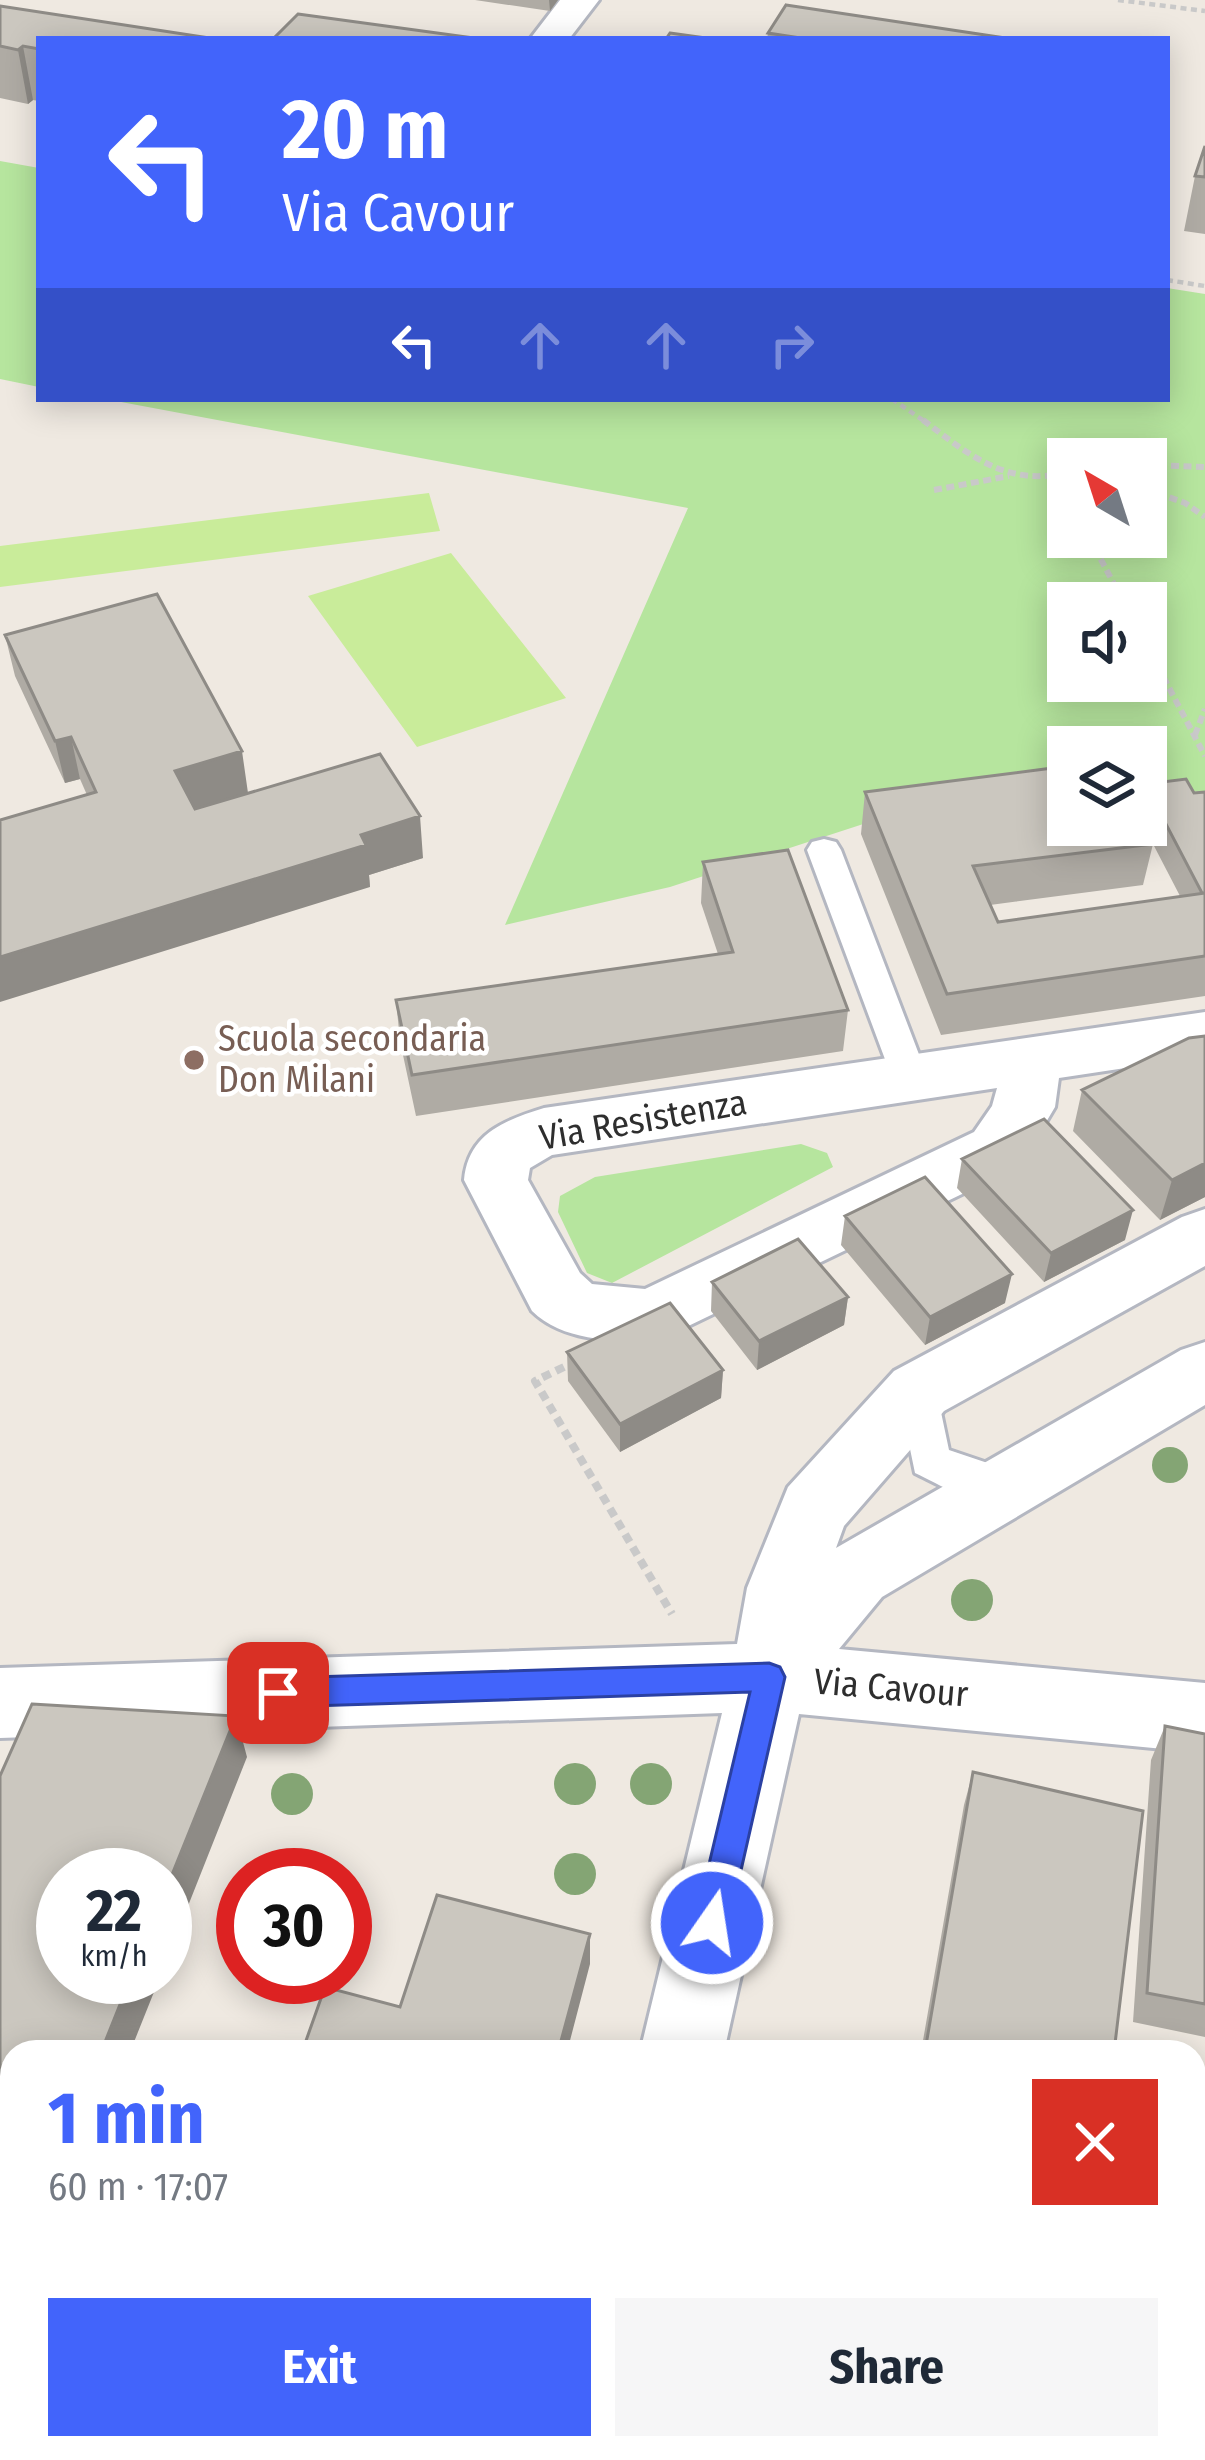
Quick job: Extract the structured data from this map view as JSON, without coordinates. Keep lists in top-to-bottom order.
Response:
{
  "streets": {
    "street": ["Via Resistenza", "Via Cavour"]
  },
  "places": ["Scuola secondaria Don Milani"],
  "north": "top left",
  "page": {
    "turn": ["20 m", "Via Cavour"],
    "speed": "22 km/h",
    "limit": "30",
    "heading": ["1 min", "60 m · 17:07"],
    "buttons": ["Exit", "Share"]
  }
}
